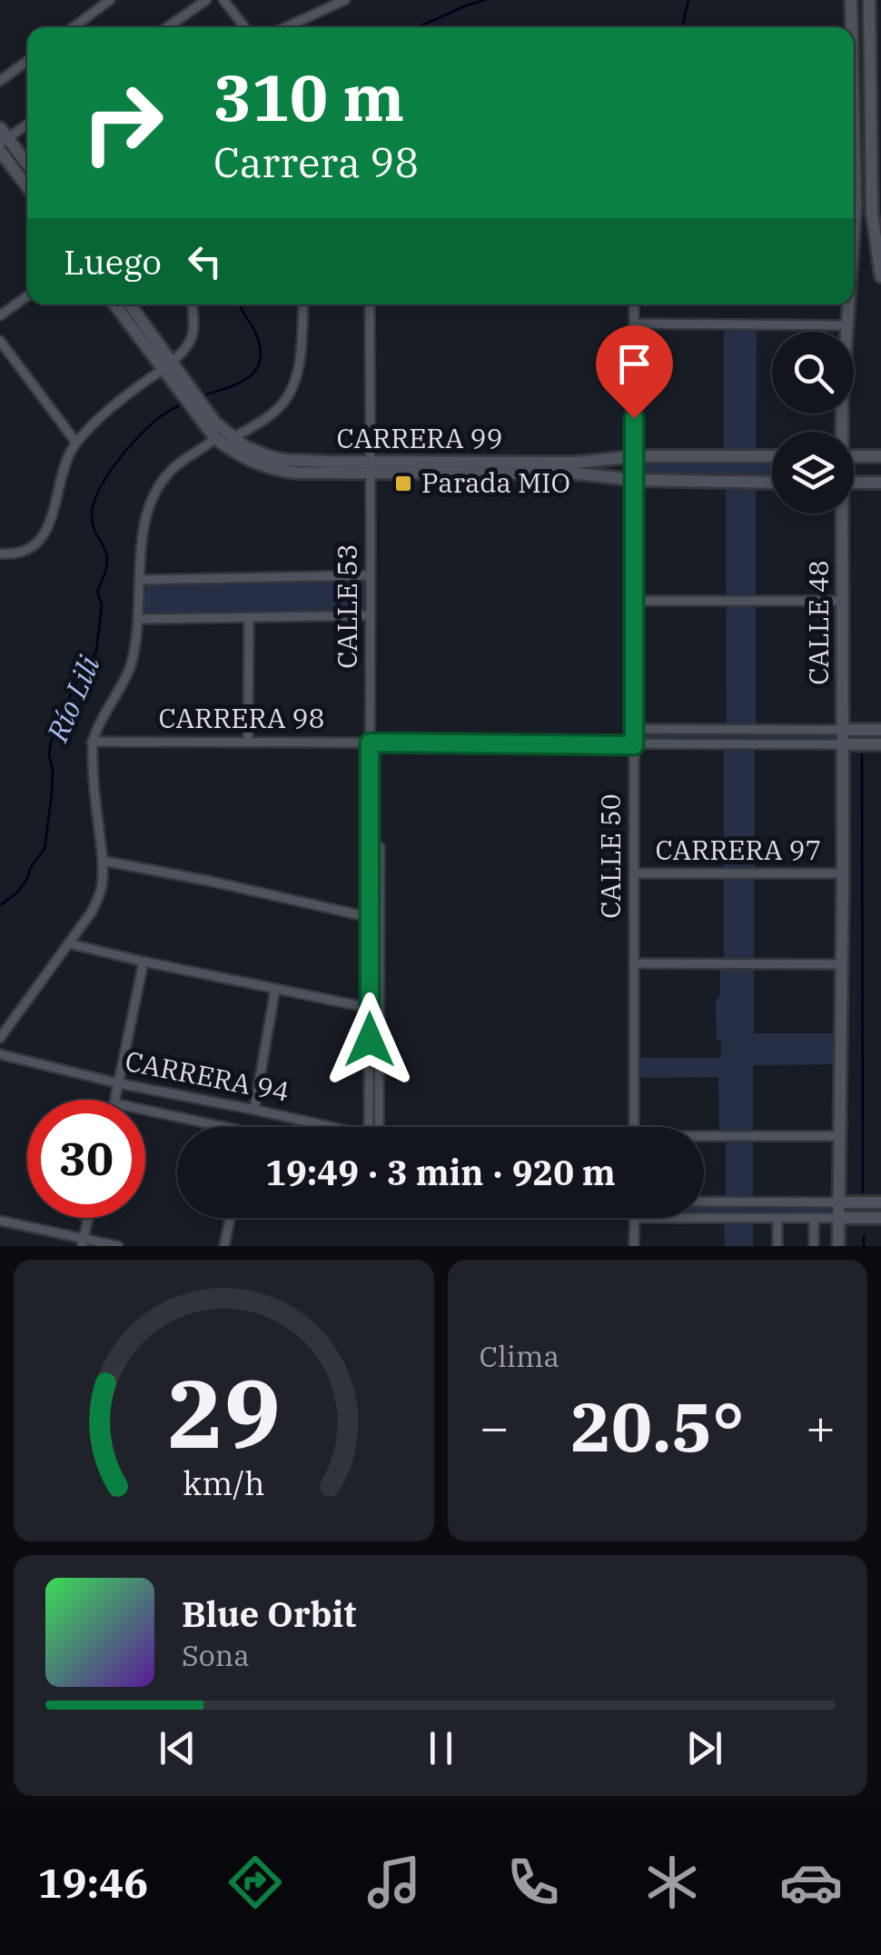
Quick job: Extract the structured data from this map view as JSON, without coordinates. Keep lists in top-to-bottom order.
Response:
{
  "streets": {
    "street": [
      "CARRERA 99",
      "CALLE 53",
      "CALLE 48",
      "CARRERA 98",
      "CARRERA 97",
      "CALLE 50",
      "CARRERA 94"
    ]
  },
  "crossings": [
    ["CARRERA 99", "CALLE 53"],
    ["CARRERA 99", "CALLE 50"],
    ["CALLE 53", "CARRERA 98"],
    ["CALLE 48", "CARRERA 98"],
    ["CALLE 48", "CARRERA 97"],
    ["CARRERA 98", "CALLE 50"],
    ["CARRERA 97", "CALLE 50"]
  ],
  "water": ["Río Lili"],
  "places": {
    "transit": ["Parada MIO"]
  },
  "page": {
    "turn": ["310 m", "Carrera 98"],
    "then": "Luego",
    "limit": "30",
    "trip": "19:49 · 3 min · 920 m",
    "tile": "Clima",
    "heat": ["−", "20.5°", "+"],
    "song": ["Blue Orbit", "Sona"],
    "tabs": "19:46",
    "gauge": ["29", "km/h"]
  }
}
